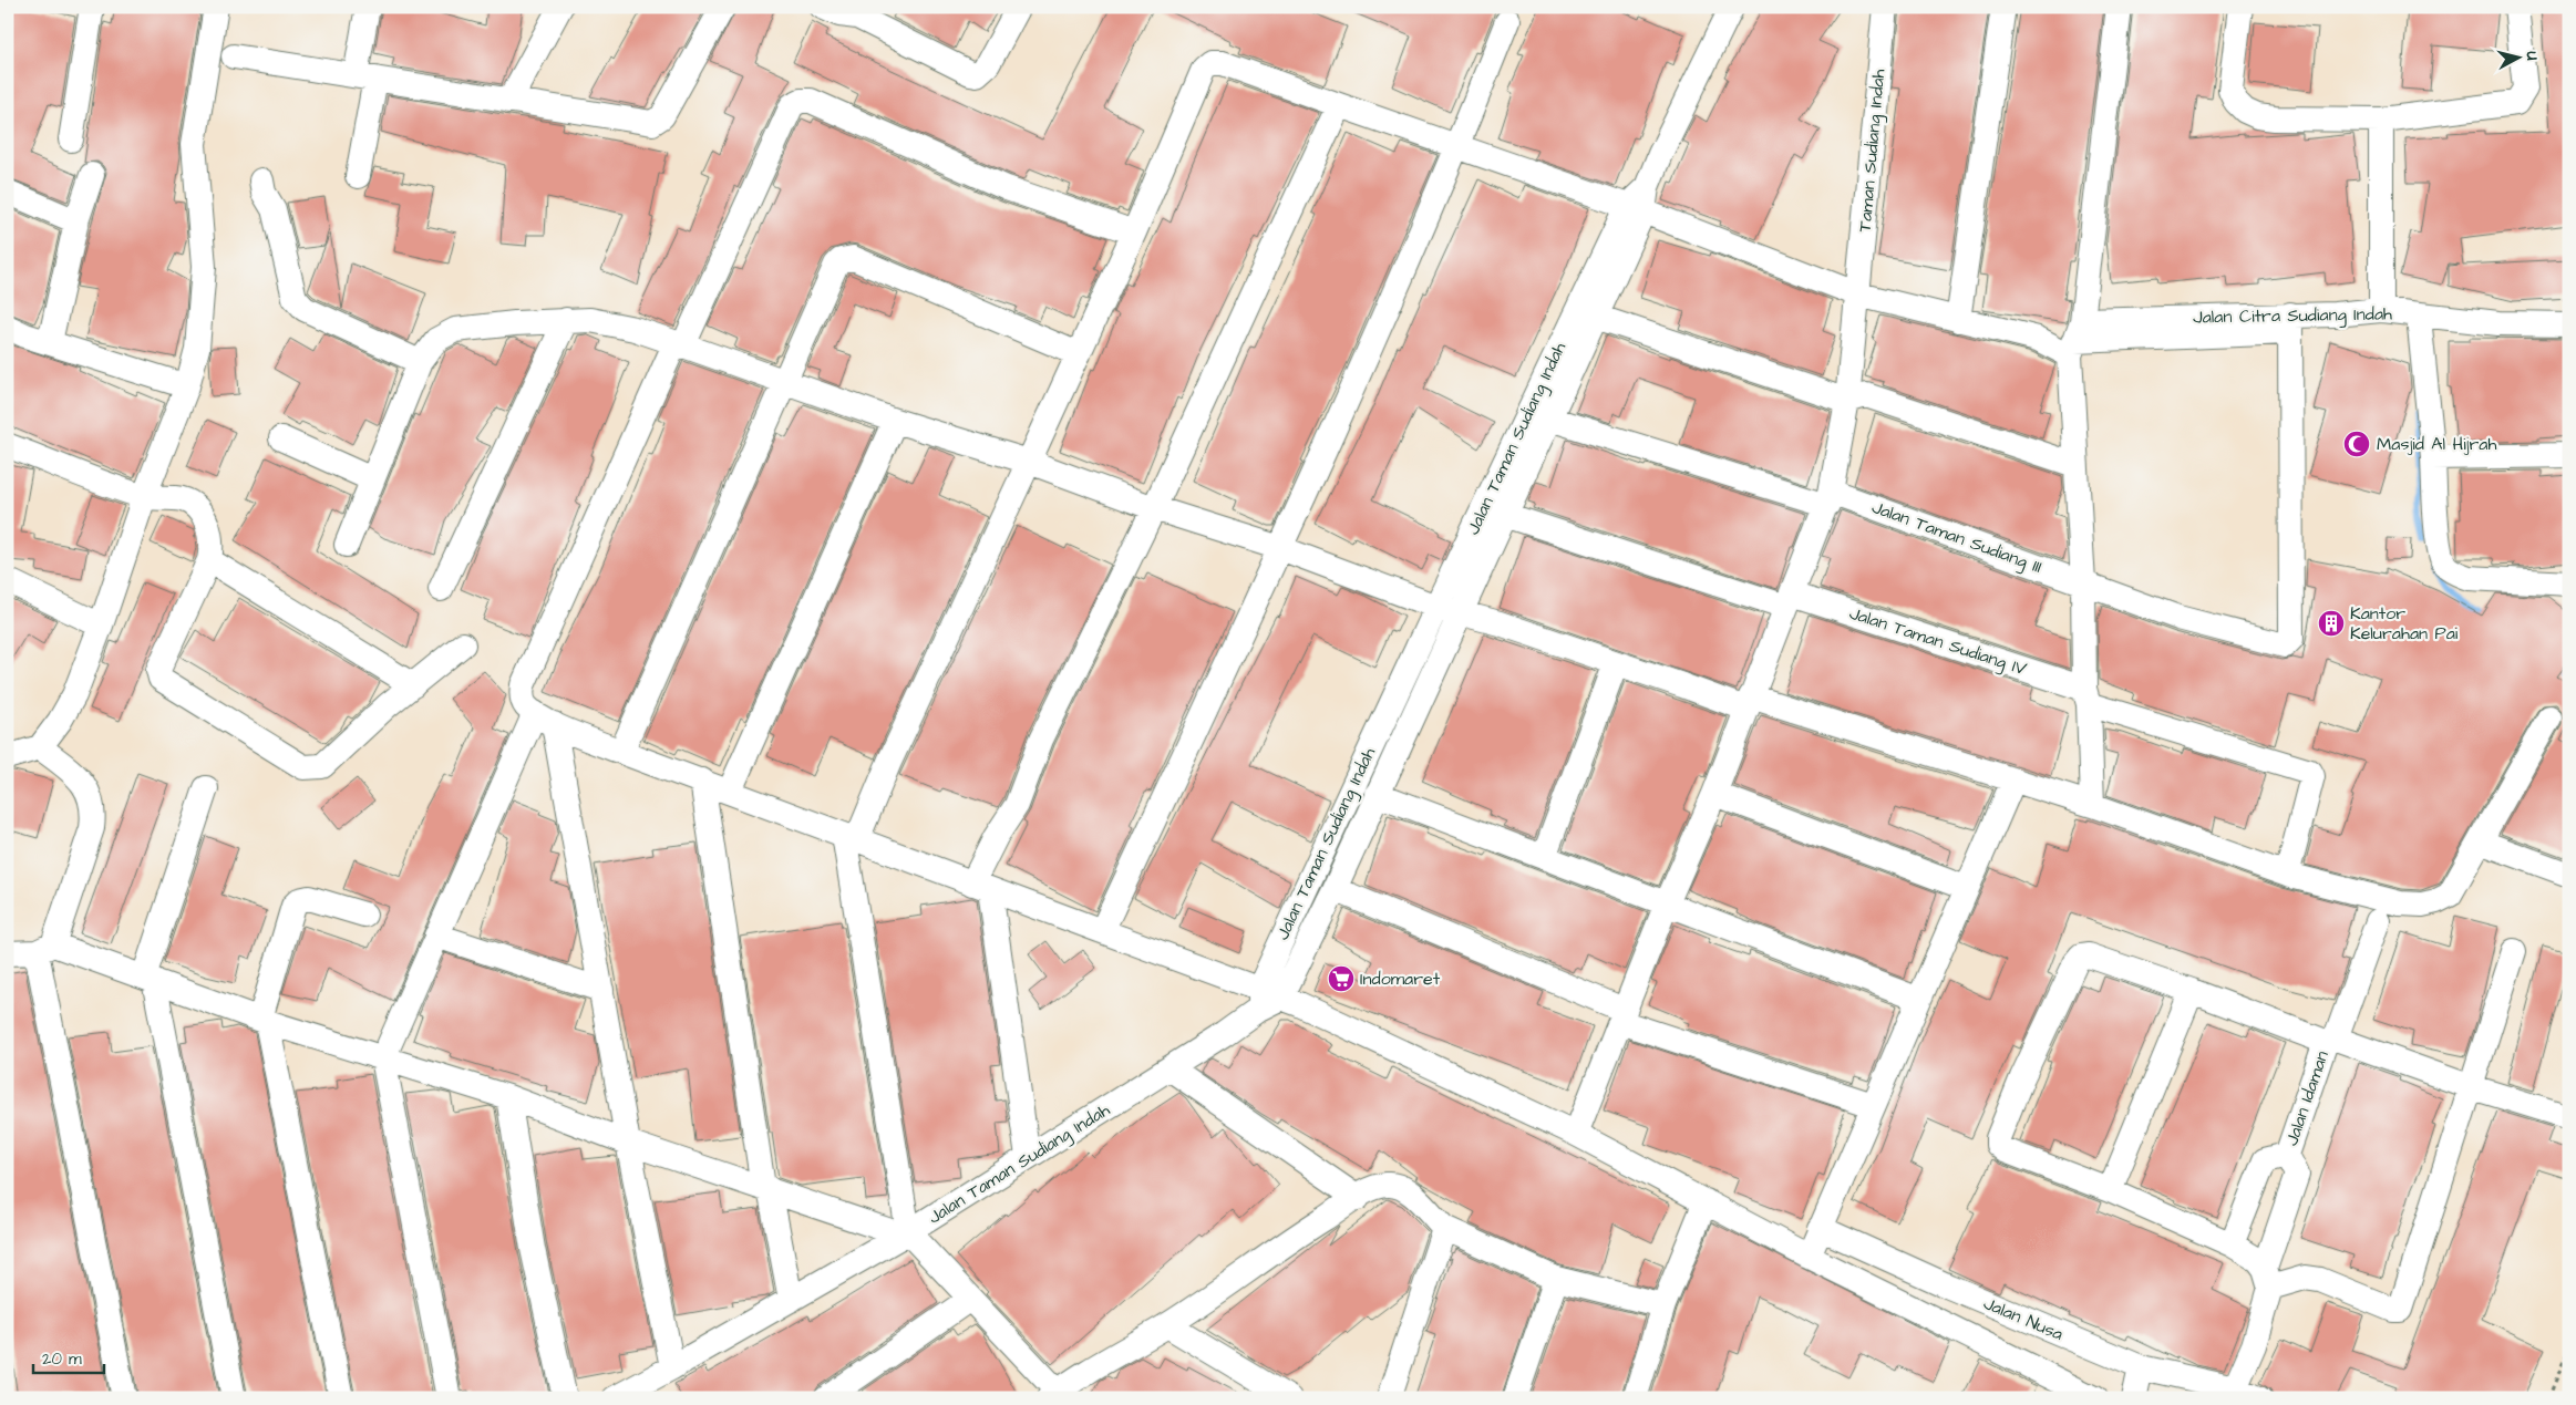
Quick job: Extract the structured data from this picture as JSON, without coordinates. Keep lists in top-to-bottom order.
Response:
{
  "streets": {
    "street": [
      "Taman Sudiang Indah",
      "Jalan Citra Sudiang Indah",
      "Jalan Taman Sudiang Indah",
      "Jalan Taman Sudiang III",
      "Jalan Taman Sudiang IV",
      "Jalan Idaman",
      "Jalan Nusa"
    ]
  },
  "crossings": [
    ["Taman Sudiang Indah", "Jalan Citra Sudiang Indah"],
    ["Taman Sudiang Indah", "Jalan Taman Sudiang III"],
    ["Taman Sudiang Indah", "Jalan Taman Sudiang IV"],
    ["Jalan Citra Sudiang Indah", "Jalan Taman Sudiang Indah"],
    ["Jalan Citra Sudiang Indah", "Jalan Taman Sudiang III"],
    ["Jalan Idaman", "Jalan Nusa"]
  ],
  "places": {
    "mosque": ["Masjid Al Hijrah"],
    "building": ["Kantor Kelurahan Pai"],
    "supermarket": ["Indomaret"]
  },
  "scale_bar": "20 m",
  "north": "right"
}
